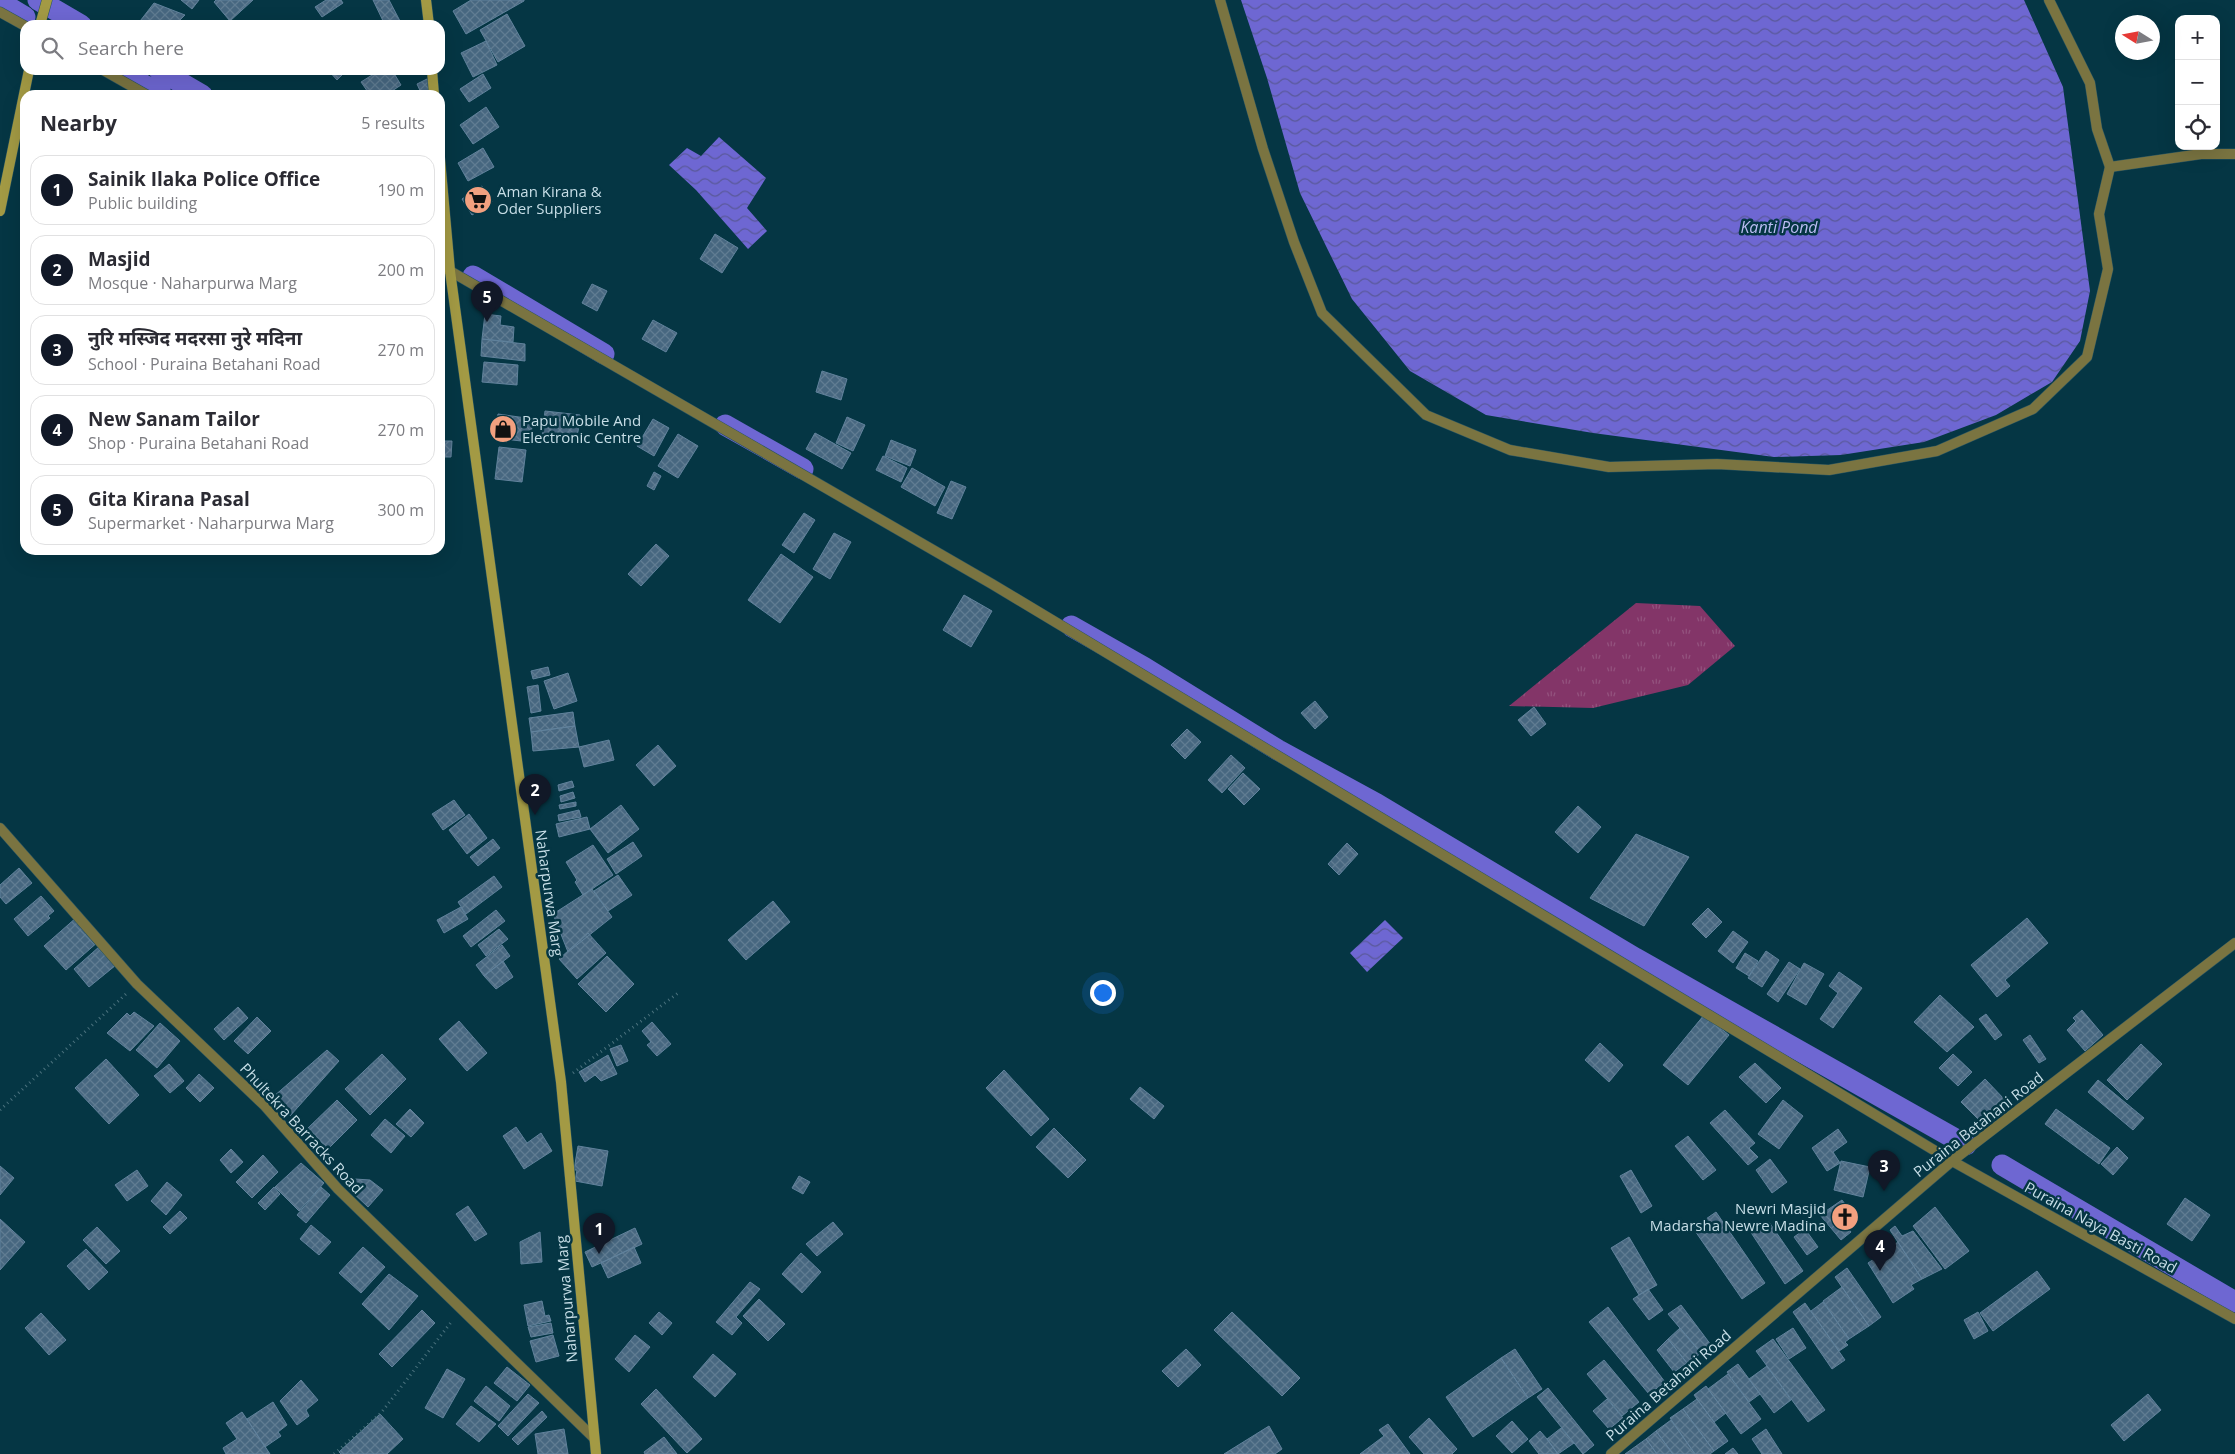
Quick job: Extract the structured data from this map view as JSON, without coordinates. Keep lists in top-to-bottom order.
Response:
{
  "streets": {
    "main road": ["Naharpurwa Marg"],
    "street": ["Puraina Betahani Road", "Phultekra Barracks Road", "Puraina Naya Basti Road"]
  },
  "crossings": [
    ["Naharpurwa Marg", "Phultekra Barracks Road"],
    ["Naharpurwa Marg", "Puraina Naya Basti Road"],
    ["Puraina Betahani Road", "Puraina Naya Basti Road"]
  ],
  "water": ["Kanti Pond"],
  "places": {
    "supermarket": ["Aman Kirana & Oder Suppliers"],
    "shop": ["Papu Mobile And Electronic Centre"],
    "church": ["Newri Masjid Madarsha Newre Madina"]
  },
  "north": "left",
  "page": {
    "map_buttons": ["+", "−"],
    "search": "Search here",
    "heading": ["Nearby", "5 results"],
    "list": [
      {
        "mark": "1",
        "name": "Sainik Ilaka Police Office",
        "note": "Public building",
        "value": "190 m"
      },
      {
        "mark": "2",
        "name": "Masjid",
        "note": "Mosque · Naharpurwa Marg",
        "value": "200 m"
      },
      {
        "mark": "3",
        "name": "नुरि मस्जिद मदरसा नुरे मदिना",
        "note": "School · Puraina Betahani Road",
        "value": "270 m"
      },
      {
        "mark": "4",
        "name": "New Sanam Tailor",
        "note": "Shop · Puraina Betahani Road",
        "value": "270 m"
      },
      {
        "mark": "5",
        "name": "Gita Kirana Pasal",
        "note": "Supermarket · Naharpurwa Marg",
        "value": "300 m"
      }
    ],
    "pins": [
      "5",
      "2",
      "3",
      "1",
      "4"
    ]
  }
}
